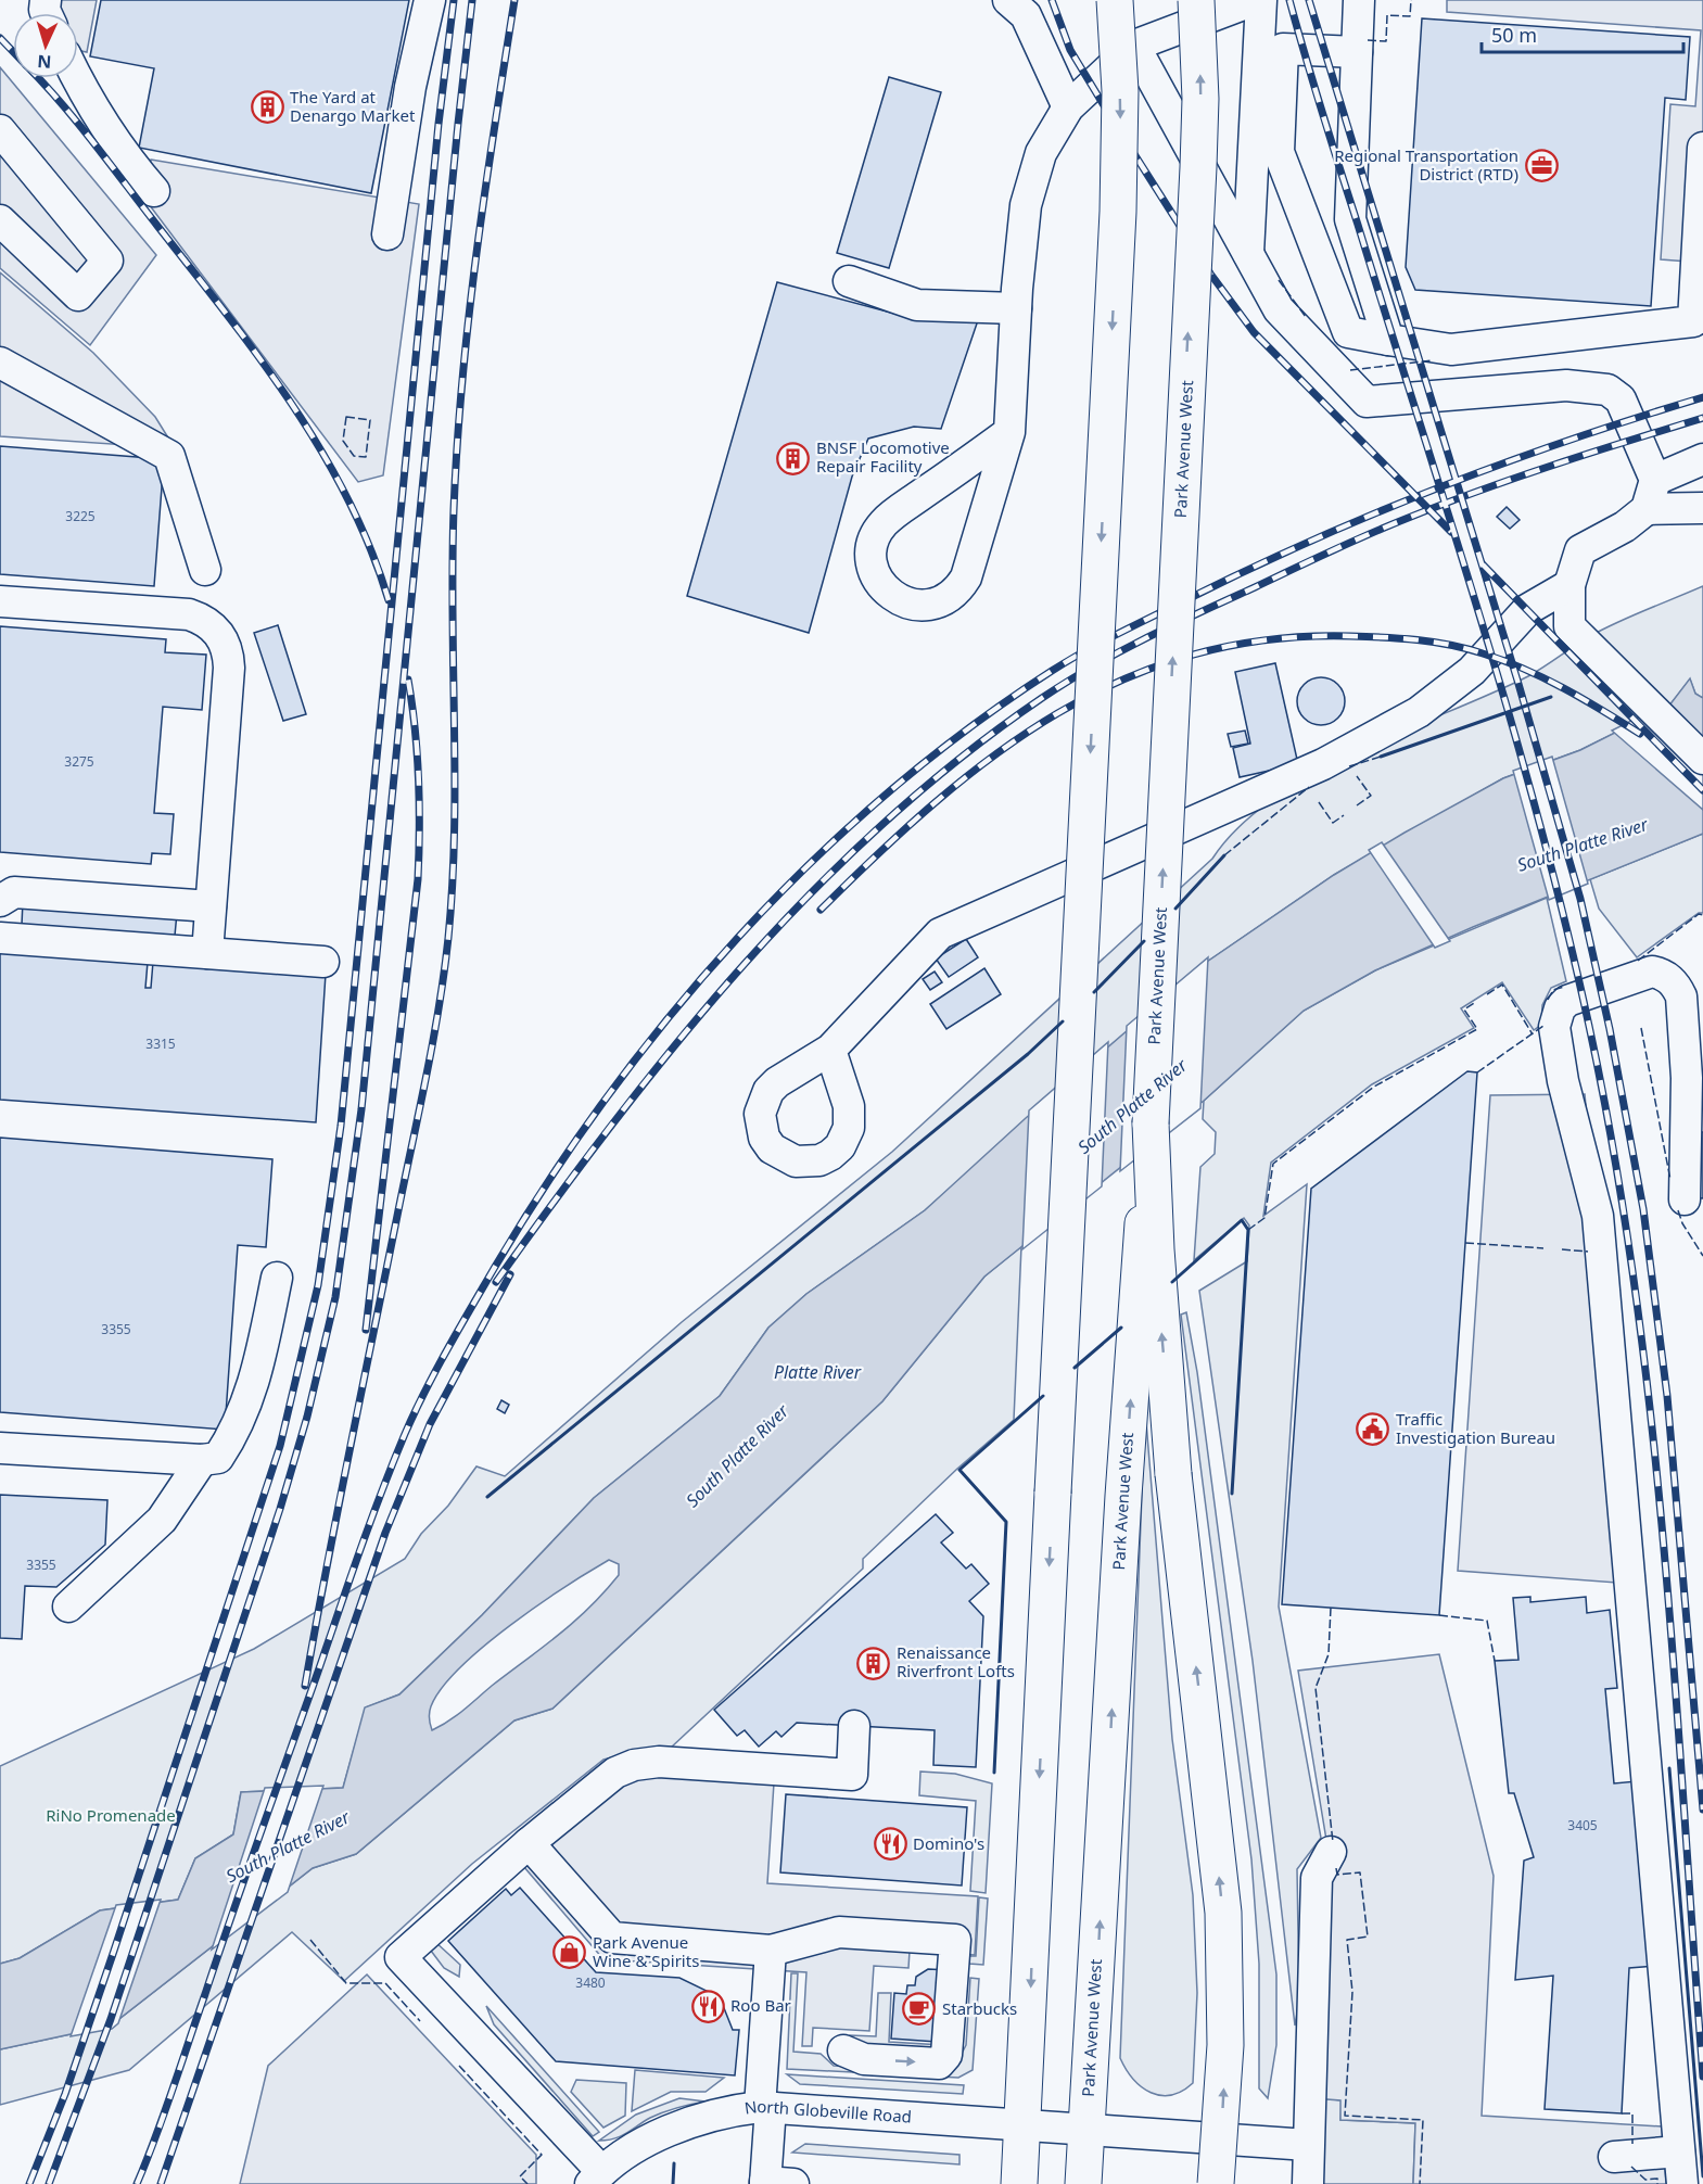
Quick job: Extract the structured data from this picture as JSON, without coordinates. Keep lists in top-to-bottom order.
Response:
{
  "streets": {
    "main road": ["Park Avenue West"],
    "street": ["North Globeville Road"]
  },
  "crossings": [
    ["Park Avenue West", "North Globeville Road"]
  ],
  "water": ["South Platte River", "Platte River"],
  "parks": ["RiNo Promenade"],
  "places": {
    "building": ["The Yard at Denargo Market", "BNSF Locomotive Repair Facility", "Renaissance Riverfront Lofts"],
    "office": ["Regional Transportation District (RTD)"],
    "public building": ["Traffic Investigation Bureau"],
    "restaurant": ["Domino's", "Roo Bar"],
    "shop": ["Park Avenue Wine & Spirits"],
    "cafe": ["Starbucks"]
  },
  "house_numbers": [
    "3225",
    "3275",
    "3315",
    "3355",
    "3355",
    "3405",
    "3480"
  ],
  "scale_bar": "50 m",
  "north": "bottom"
}
